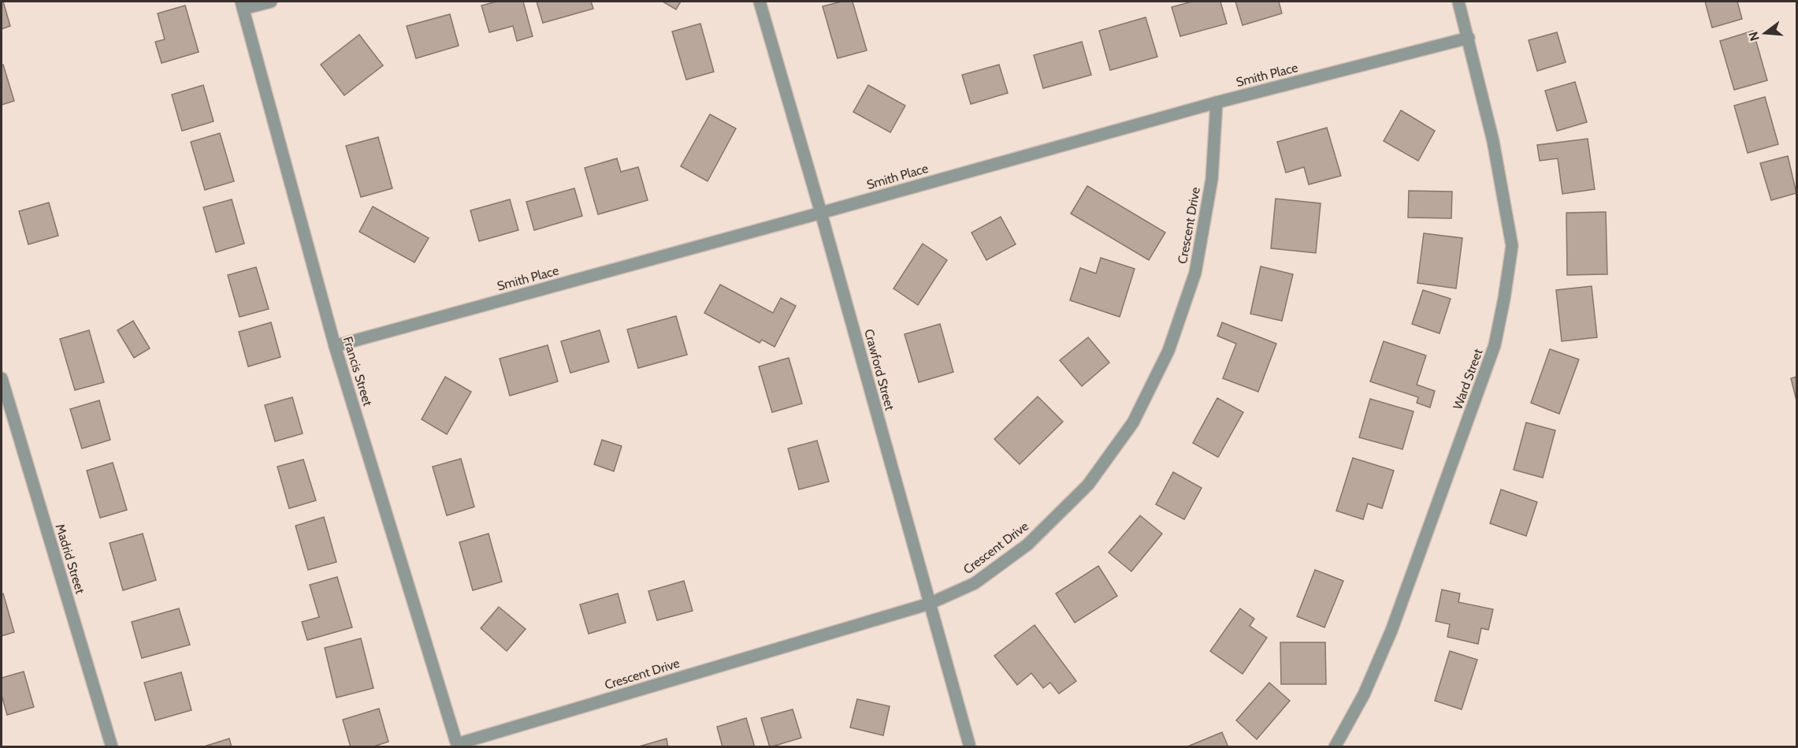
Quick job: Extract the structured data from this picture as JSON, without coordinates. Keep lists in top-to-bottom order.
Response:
{
  "streets": {
    "street": [
      "Smith Place",
      "Crescent Drive",
      "Crawford Street",
      "Francis Street",
      "Ward Street",
      "Madrid Street"
    ]
  },
  "crossings": [
    ["Smith Place", "Crescent Drive"],
    ["Smith Place", "Crawford Street"],
    ["Smith Place", "Francis Street"],
    ["Smith Place", "Ward Street"],
    ["Crescent Drive", "Crawford Street"],
    ["Crescent Drive", "Francis Street"]
  ],
  "north": "left"
}
